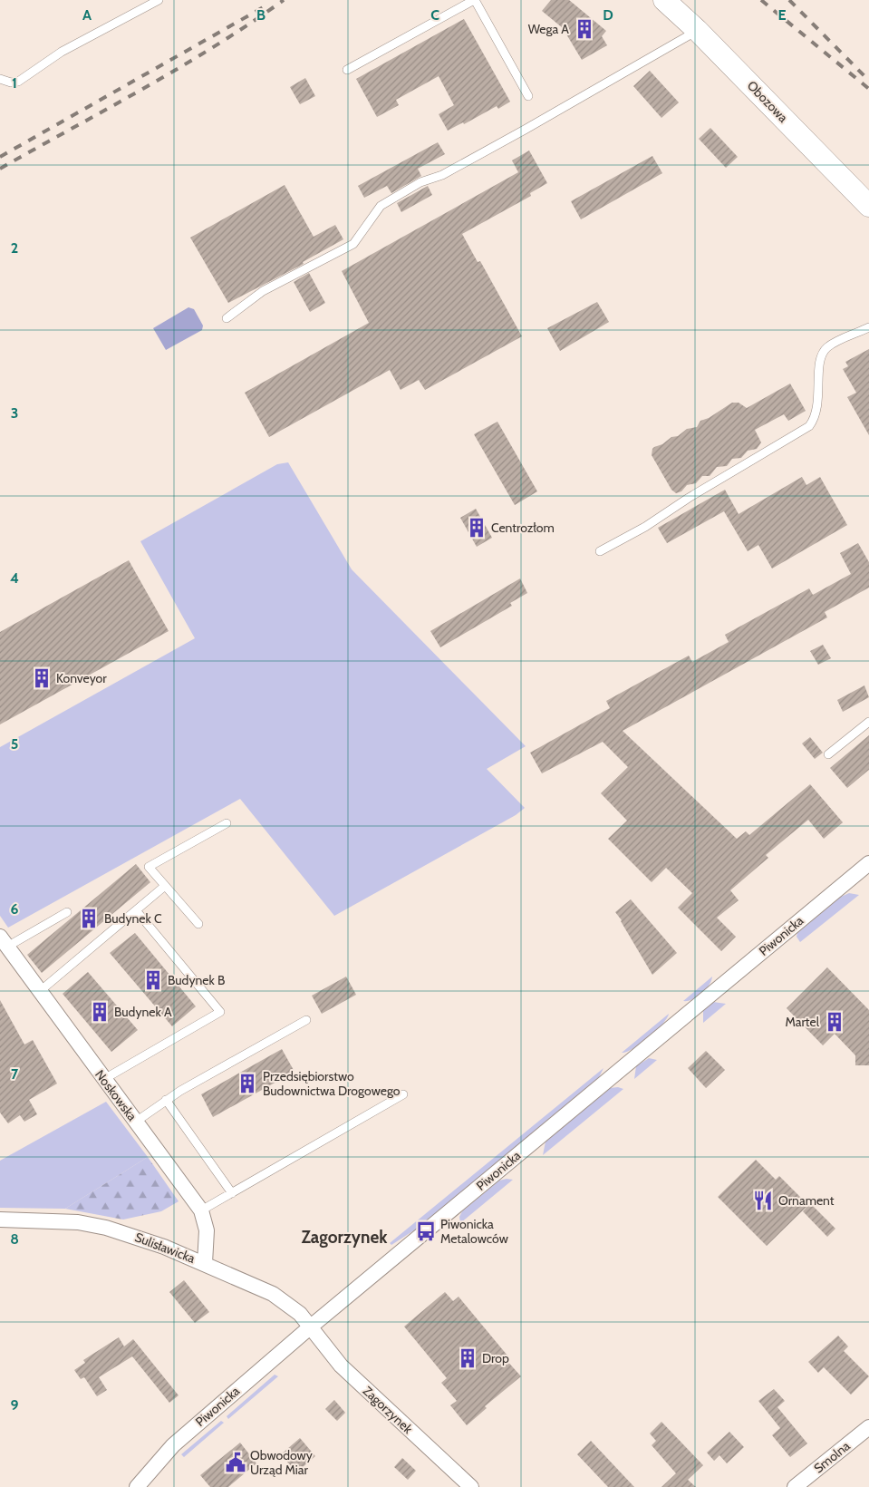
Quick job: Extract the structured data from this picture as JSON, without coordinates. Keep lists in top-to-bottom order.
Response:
{
  "streets": {
    "street": [
      "Obozowa",
      "Piwonicka",
      "Noskowska",
      "Sulisławicka",
      "Zagorzynek",
      "Smolna"
    ]
  },
  "crossings": [
    ["Piwonicka", "Sulisławicka"],
    ["Piwonicka", "Zagorzynek"],
    ["Noskowska", "Sulisławicka"],
    ["Sulisławicka", "Zagorzynek"]
  ],
  "districts": ["Zagorzynek"],
  "places": {
    "building": [
      "Wega A",
      "Centrozłom",
      "Konveyor",
      "Budynek C",
      "Budynek B",
      "Budynek A",
      "Martel",
      "Przedsiębiorstwo Budownictwa Drogowego",
      "Drop"
    ],
    "restaurant": ["Ornament"],
    "bus stop": ["Piwonicka Metalowców"],
    "public building": ["Obwodowy Urząd Miar"]
  },
  "grid": {
    "columns": [
      "A",
      "B",
      "C",
      "D",
      "E"
    ],
    "rows": [
      "1",
      "2",
      "3",
      "4",
      "5",
      "6",
      "7",
      "8",
      "9"
    ]
  }
}
